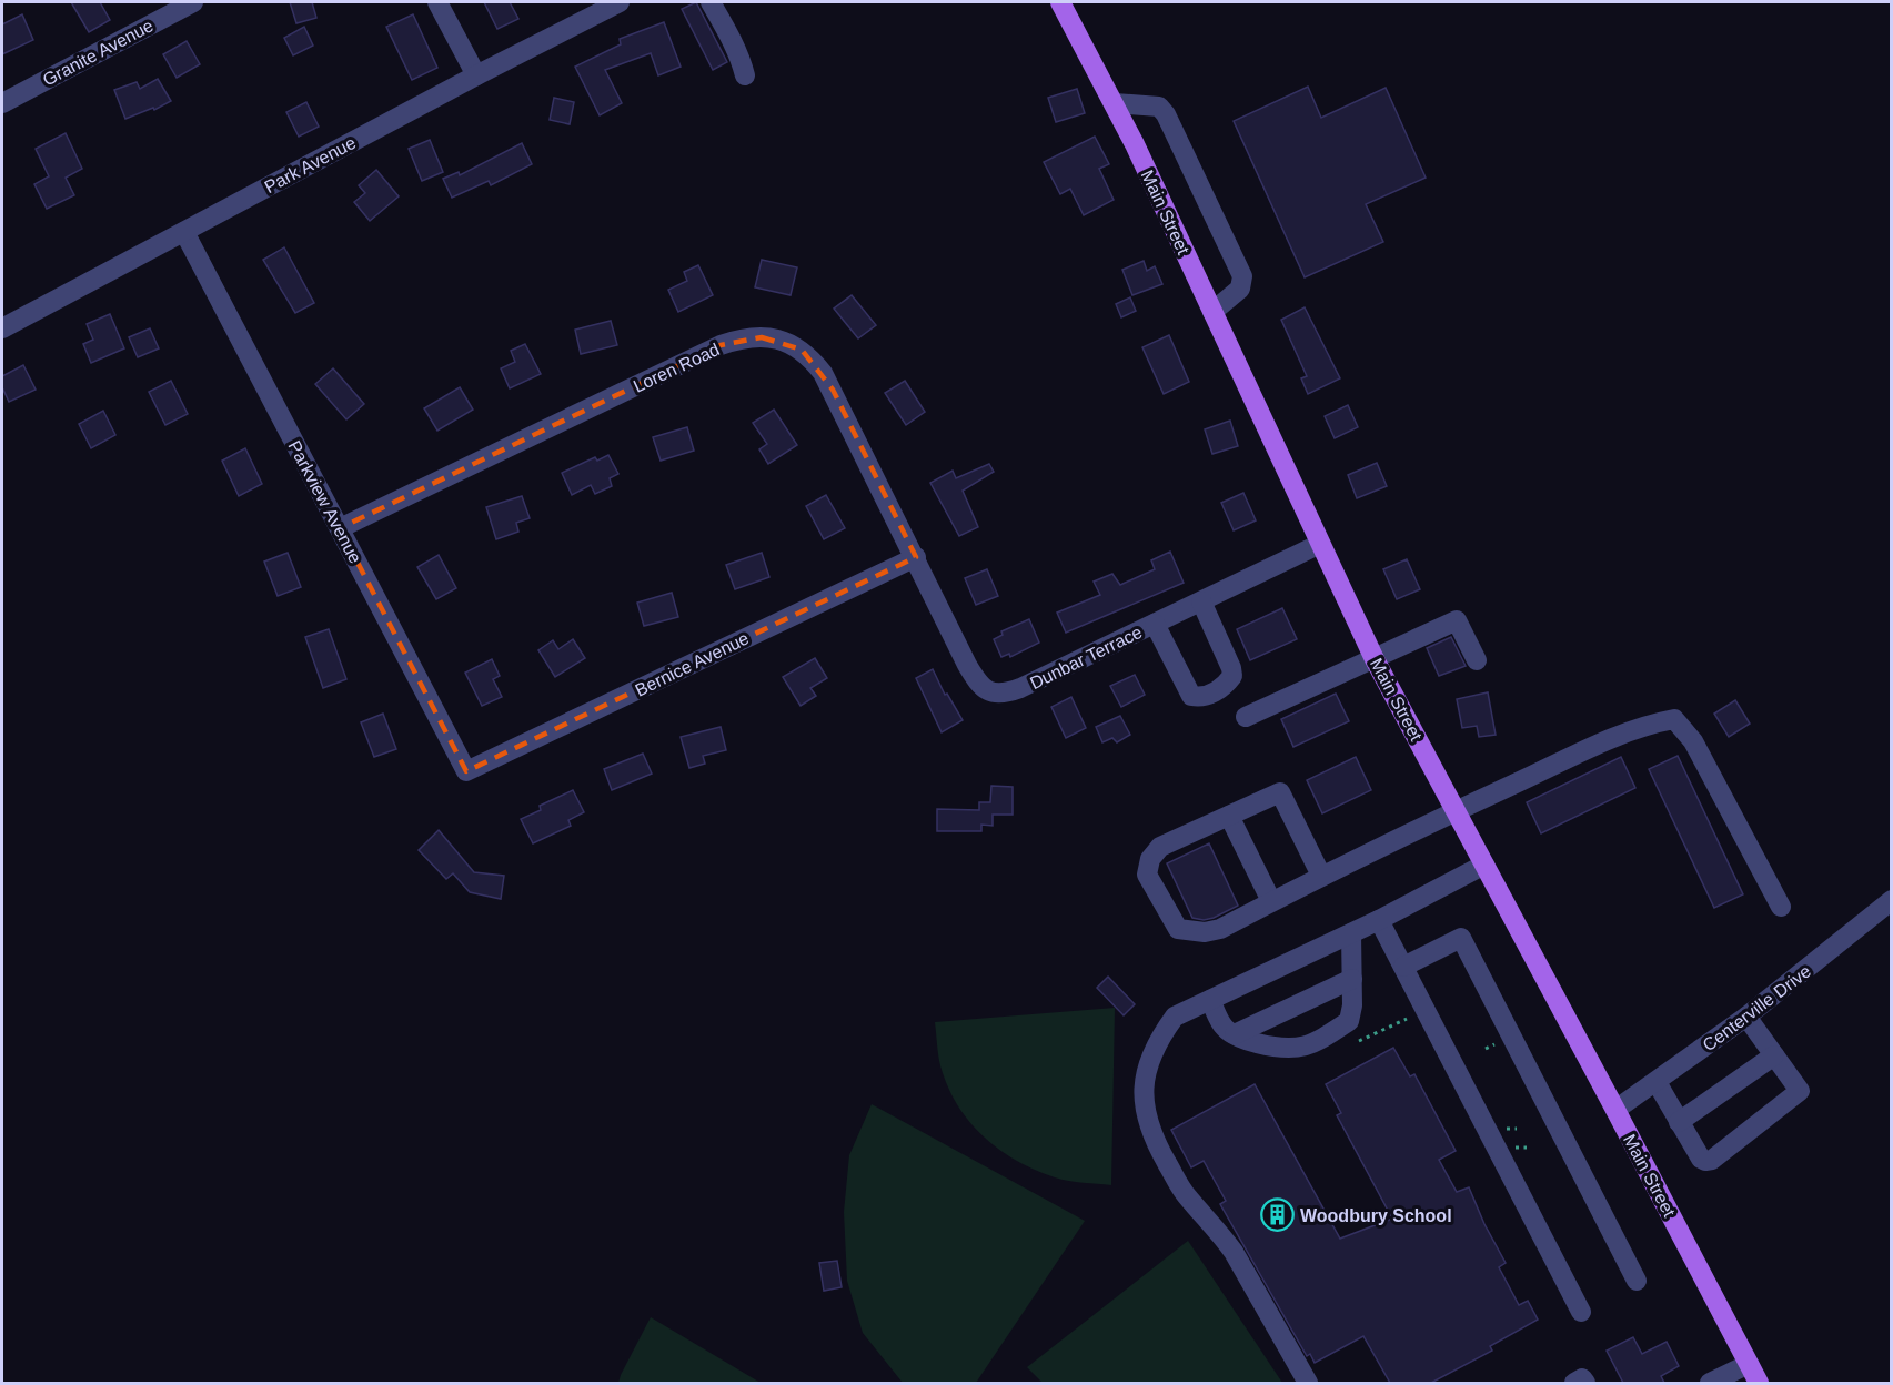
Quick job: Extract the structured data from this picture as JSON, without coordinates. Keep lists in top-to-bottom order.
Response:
{
  "streets": {
    "main road": ["Main Street"],
    "street": [
      "Granite Avenue",
      "Park Avenue",
      "Loren Road",
      "Parkview Avenue",
      "Dunbar Terrace",
      "Bernice Avenue",
      "Centerville Drive"
    ]
  },
  "crossings": [
    ["Park Avenue", "Parkview Avenue"],
    ["Main Street", "Dunbar Terrace"],
    ["Main Street", "Centerville Drive"],
    ["Loren Road", "Parkview Avenue"],
    ["Loren Road", "Dunbar Terrace"],
    ["Loren Road", "Bernice Avenue"],
    ["Parkview Avenue", "Bernice Avenue"],
    ["Dunbar Terrace", "Bernice Avenue"]
  ],
  "places": {
    "building": ["Woodbury School"]
  }
}
